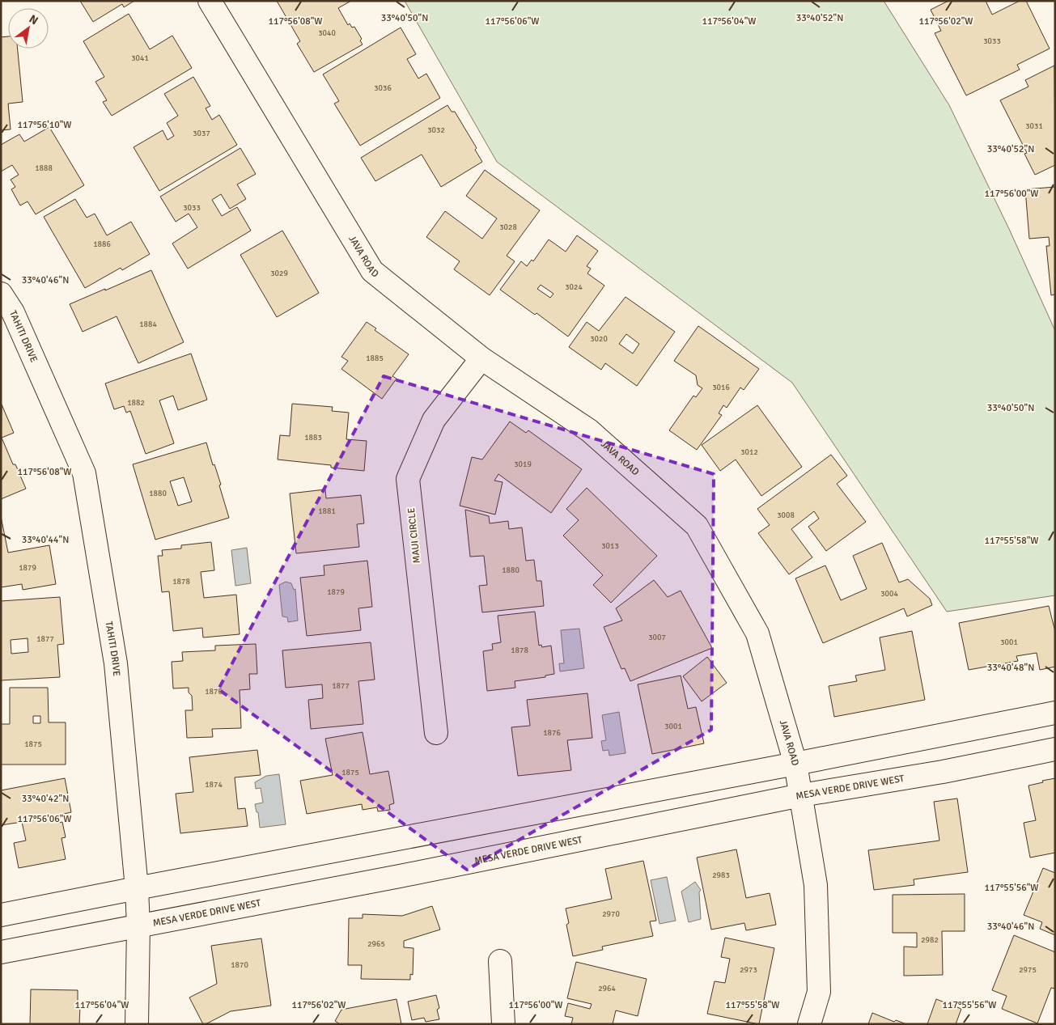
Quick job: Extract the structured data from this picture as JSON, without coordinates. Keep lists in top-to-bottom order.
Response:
{
  "streets": {
    "street": [
      "JAVA ROAD",
      "TAHITI DRIVE",
      "MAUI CIRCLE",
      "MESA VERDE DRIVE WEST"
    ]
  },
  "crossings": [
    ["JAVA ROAD", "MAUI CIRCLE"],
    ["JAVA ROAD", "MESA VERDE DRIVE WEST"],
    ["TAHITI DRIVE", "MESA VERDE DRIVE WEST"]
  ],
  "house_numbers": [
    "3040",
    "3033",
    "3041",
    "3036",
    "3031",
    "3032",
    "3037",
    "1888",
    "3033",
    "3028",
    "1886",
    "3029",
    "3024",
    "1884",
    "3020",
    "1885",
    "3016",
    "1882",
    "1883",
    "3012",
    "3019",
    "1880",
    "1881",
    "3008",
    "3013",
    "1879",
    "1880",
    "1878",
    "1879",
    "3004",
    "3007",
    "1877",
    "3001",
    "1878",
    "1877",
    "1876",
    "3001",
    "1876",
    "1875",
    "1875",
    "1874",
    "2983",
    "2970",
    "2982",
    "2965",
    "1870",
    "2973",
    "2975",
    "2964"
  ],
  "north": "top right",
  "coordinates": [
    "33°40'52\"N",
    "33°40'50\"N",
    "117°56'08\"W",
    "117°56'06\"W",
    "117°56'04\"W",
    "117°56'02\"W",
    "117°56'10\"W",
    "117°56'00\"W",
    "33°40'46\"N",
    "33°40'44\"N",
    "117°55'58\"W",
    "33°40'48\"N",
    "33°40'42\"N",
    "117°55'56\"W"
  ]
}
